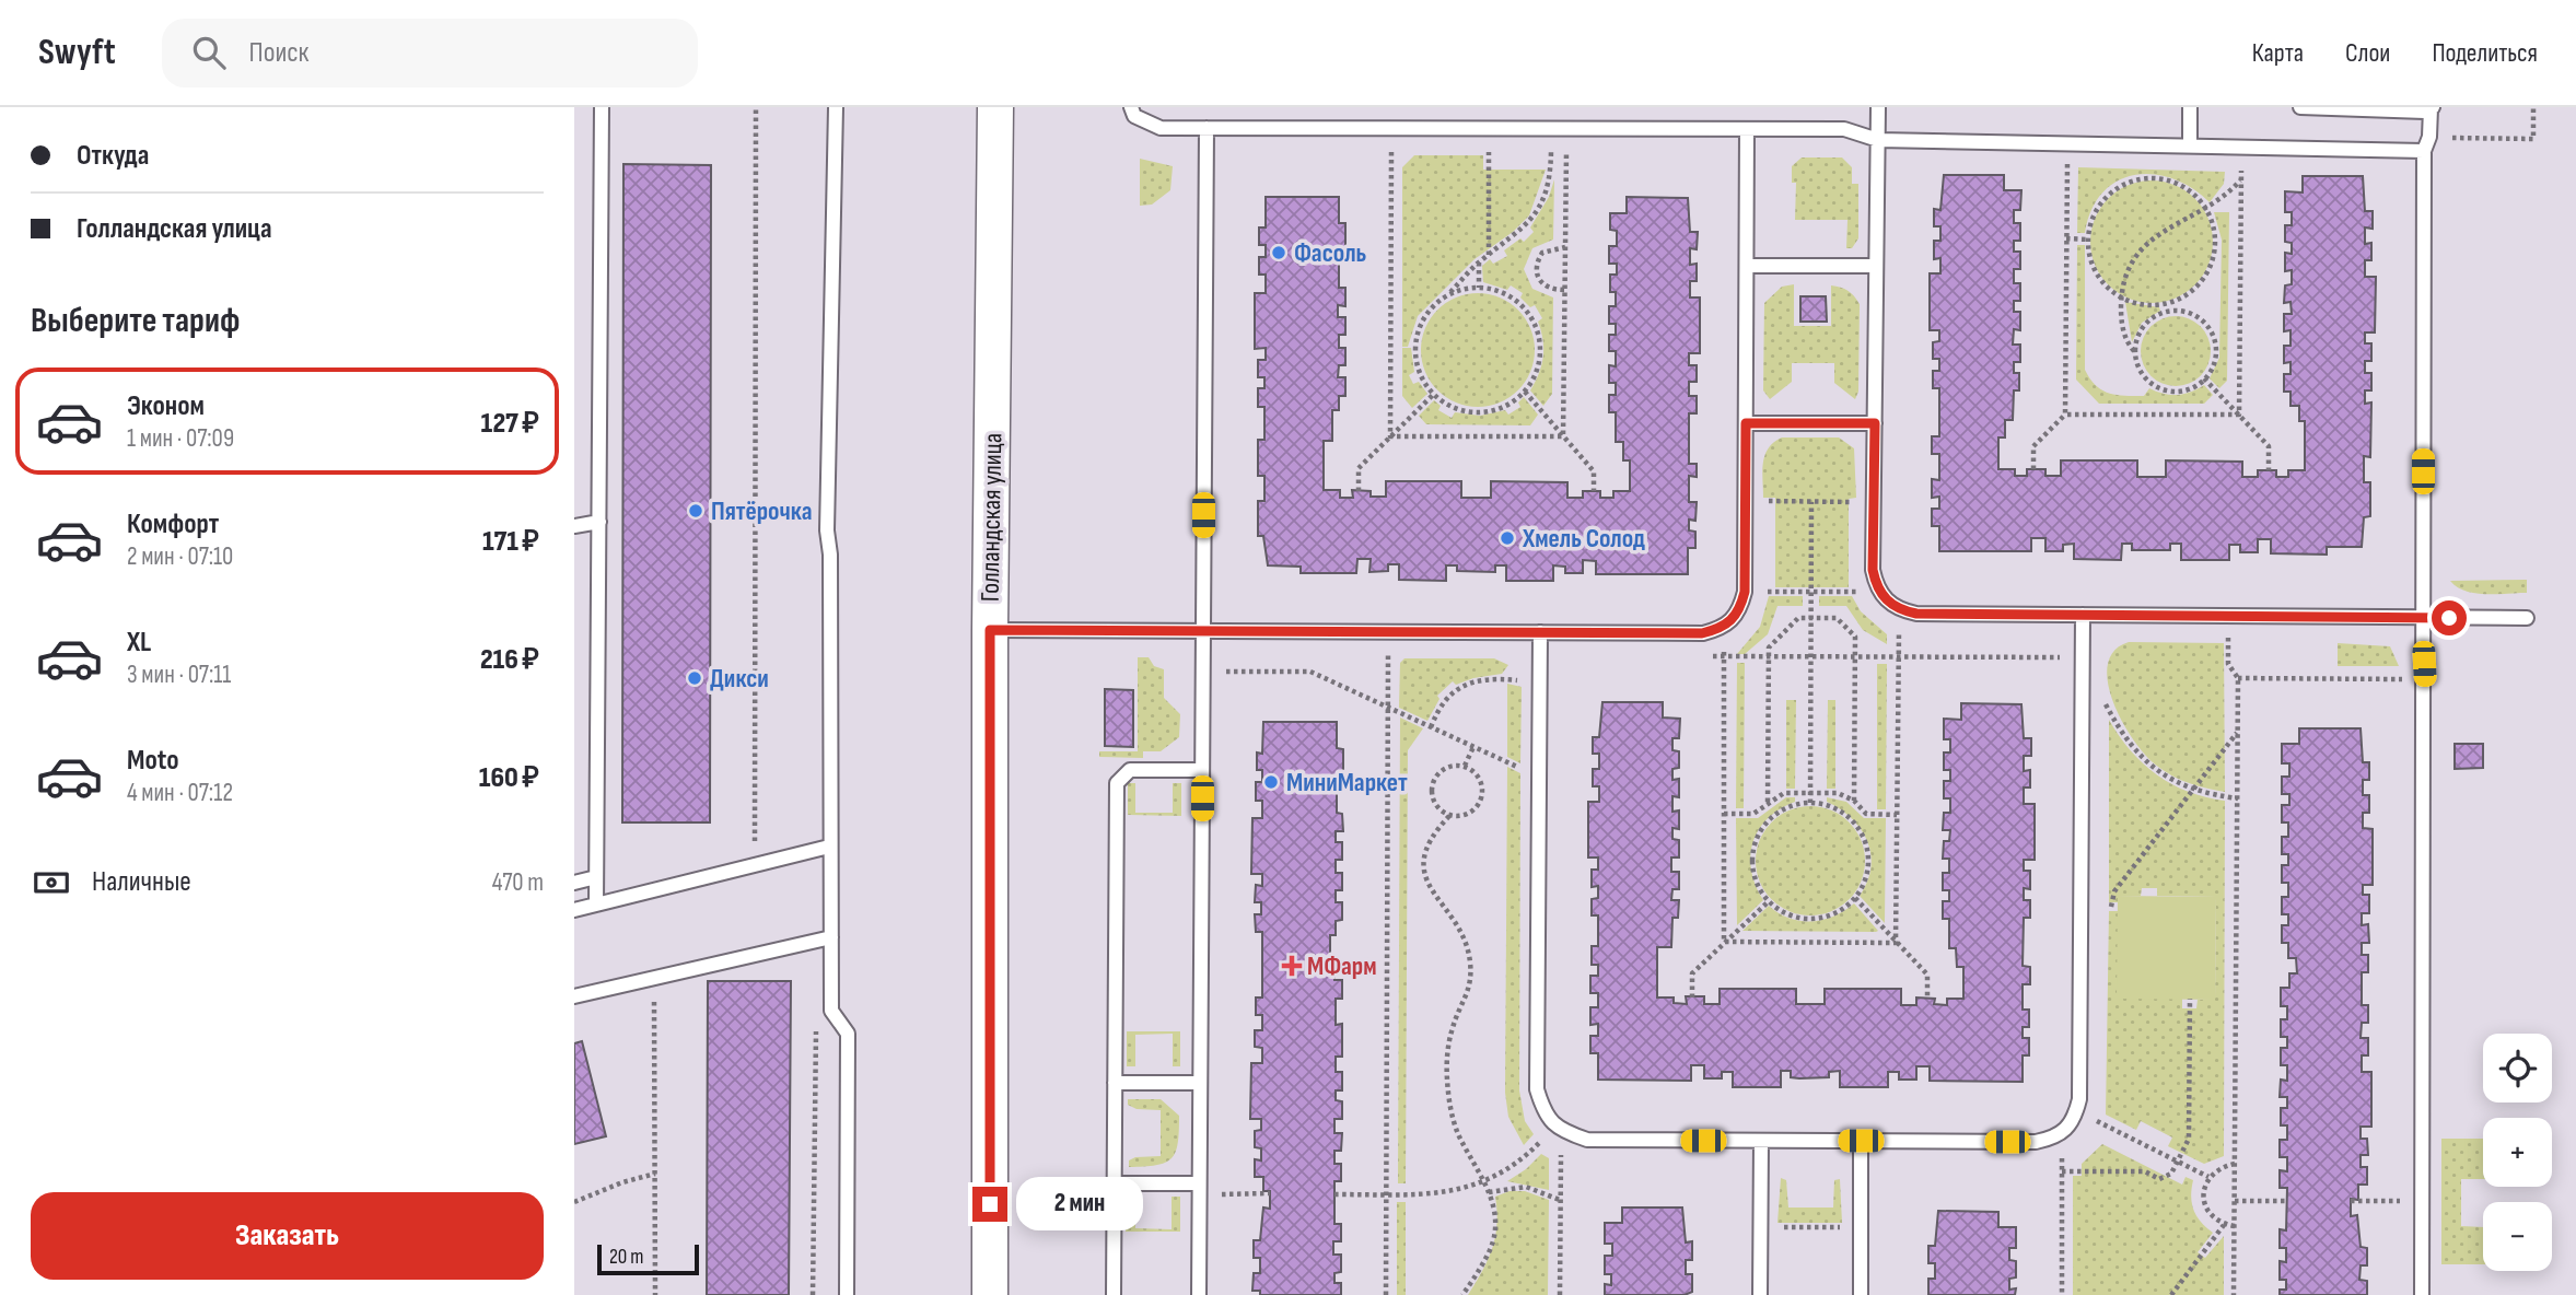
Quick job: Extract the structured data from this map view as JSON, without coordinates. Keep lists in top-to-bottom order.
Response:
{
  "streets": {
    "street": ["Голландская улица"]
  },
  "places": {
    "other": [
      "Фасоль",
      "Пятёрочка",
      "Хмель Солод",
      "Дикси",
      "МиниМаркет"
    ],
    "health": ["МФарм"]
  },
  "scale_bar": "20 m",
  "page": {
    "header": "Swyft",
    "search": "Поиск",
    "nav": ["Карта", "Слои", "Поделиться"],
    "banner": ["Откуда", "Голландская улица"],
    "heading": "Выберите тариф",
    "list": [
      {
        "name": "Эконом",
        "note": "1 мин · 07:09",
        "value": "127 ₽"
      },
      {
        "name": "Комфорт",
        "note": "2 мин · 07:10",
        "value": "171 ₽"
      },
      {
        "name": "XL",
        "note": "3 мин · 07:11",
        "value": "216 ₽"
      },
      {
        "name": "Moto",
        "note": "4 мин · 07:12",
        "value": "160 ₽"
      }
    ],
    "pay": ["Наличные", "470 m"],
    "map_buttons": ["+", "−"],
    "buttons": "Заказать",
    "bubble": "2 мин",
    "scale": "20 m"
  }
}
